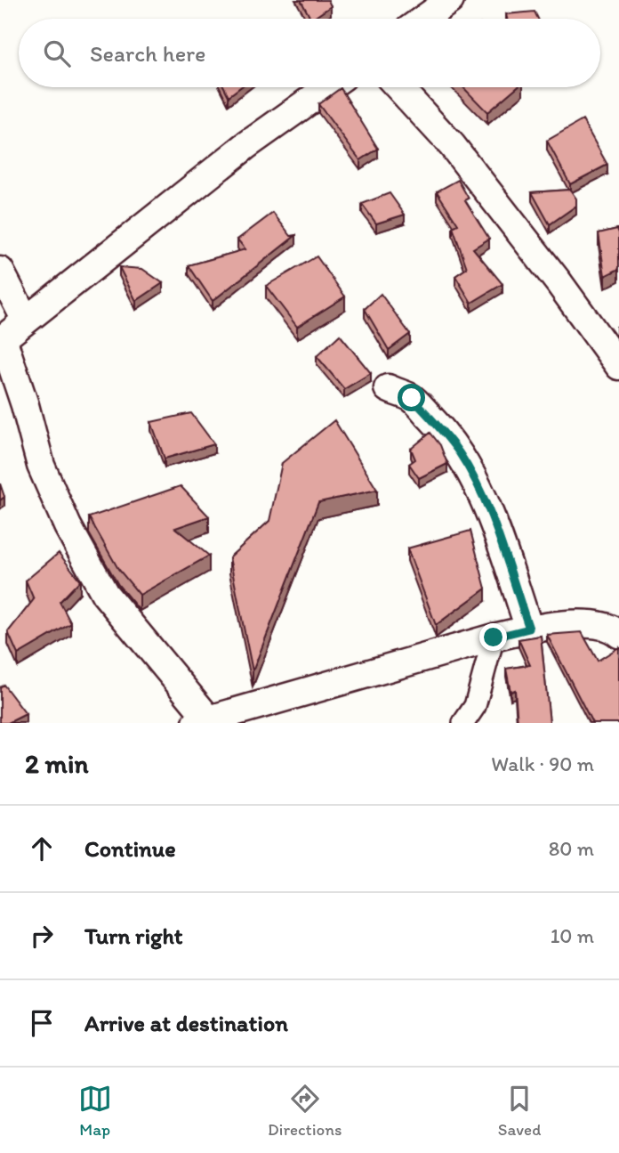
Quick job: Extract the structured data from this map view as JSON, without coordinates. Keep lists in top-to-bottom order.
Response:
{
  "page": {
    "search": "Search here",
    "heading": ["2 min", "Walk · 90 m"],
    "list": [
      ["Continue", "80 m"],
      ["Turn right", "10 m"],
      "Arrive at destination"
    ],
    "nav": ["Map", "Directions", "Saved"]
  }
}
